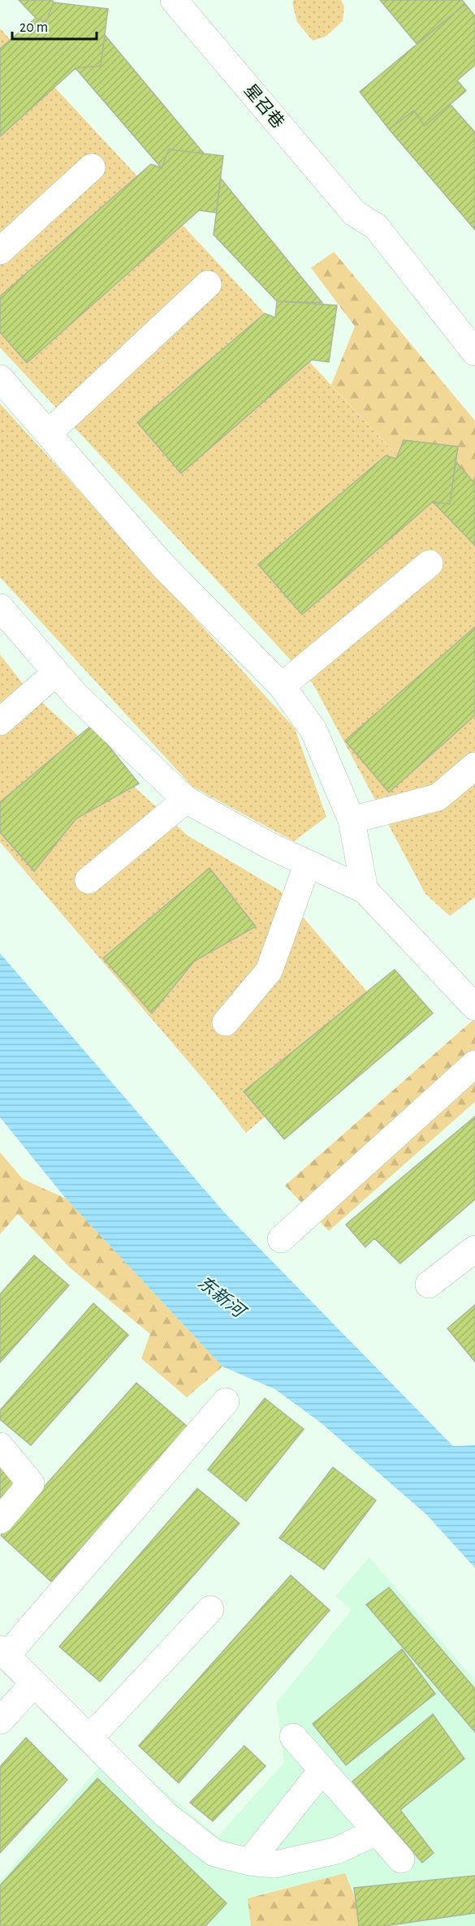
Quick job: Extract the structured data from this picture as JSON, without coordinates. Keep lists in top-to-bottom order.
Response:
{
  "streets": {
    "street": ["星召巷"]
  },
  "water": ["东新河"],
  "scale_bar": "20 m"
}
